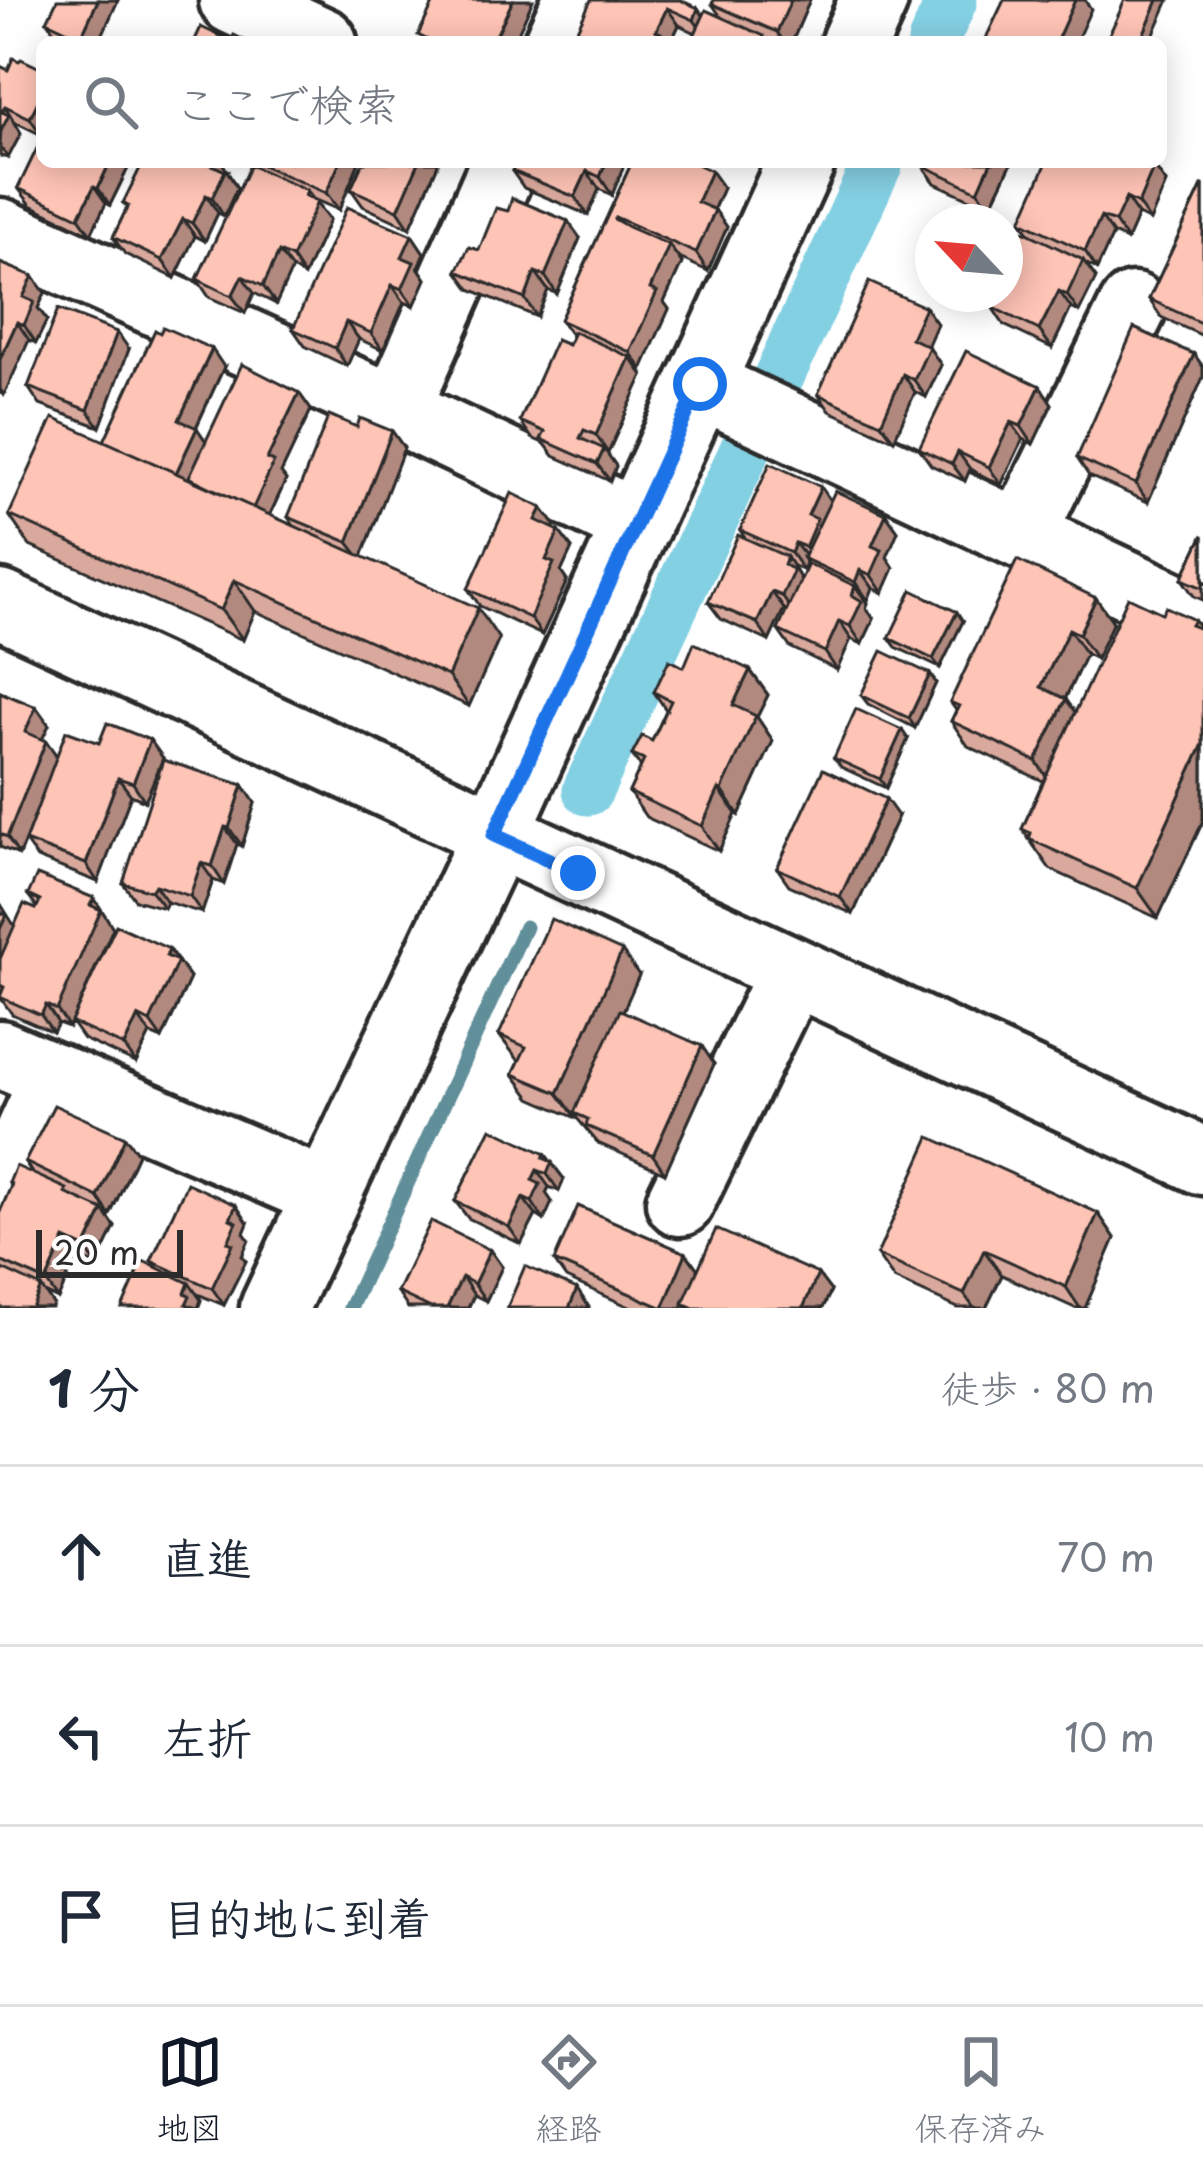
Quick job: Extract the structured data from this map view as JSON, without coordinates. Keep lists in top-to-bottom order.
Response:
{
  "scale_bar": "20 m",
  "north": "top left",
  "page": {
    "search": "ここで検索",
    "scale": "20 m",
    "heading": ["1 分", "徒歩 · 80 m"],
    "list": [
      ["直進", "70 m"],
      ["左折", "10 m"],
      "目的地に到着"
    ],
    "nav": ["地図", "経路", "保存済み"]
  }
}
